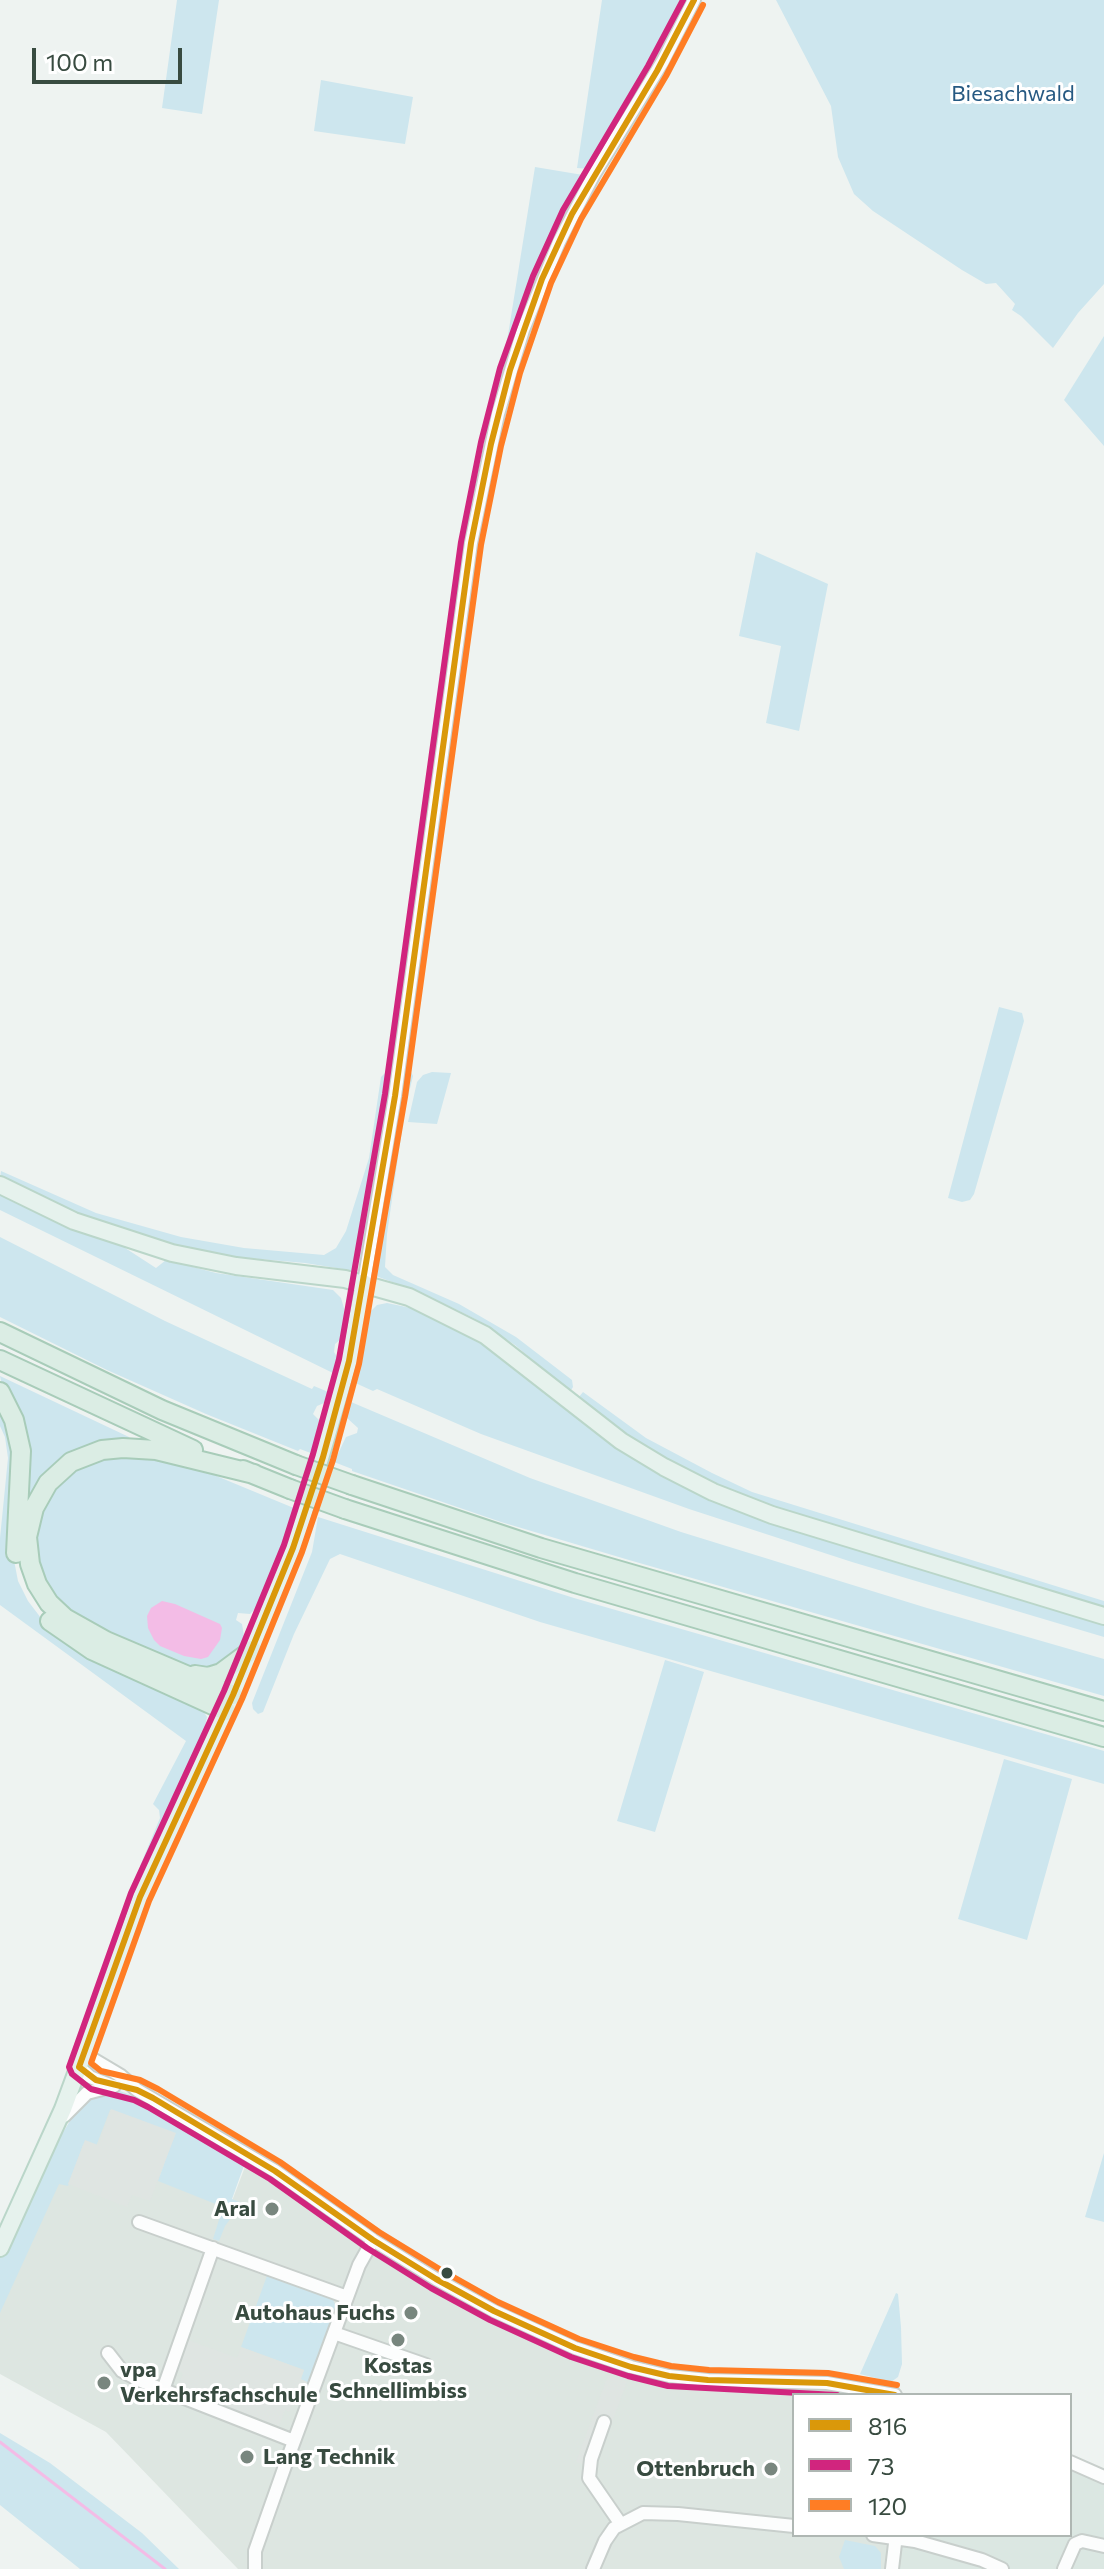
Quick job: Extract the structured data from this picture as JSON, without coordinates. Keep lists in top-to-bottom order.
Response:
{
  "parks": ["Biesachwald"],
  "places": [
    "Aral",
    "Autohaus Fuchs",
    "Kostas Schnellimbiss",
    "vpa Verkehrsfachschule",
    "Lang Technik",
    "Ottenbruch"
  ],
  "lines": ["transit line 816", "transit line 73", "transit line 120"],
  "legend": ["816", "73", "120"],
  "scale_bar": "100 m"
}
